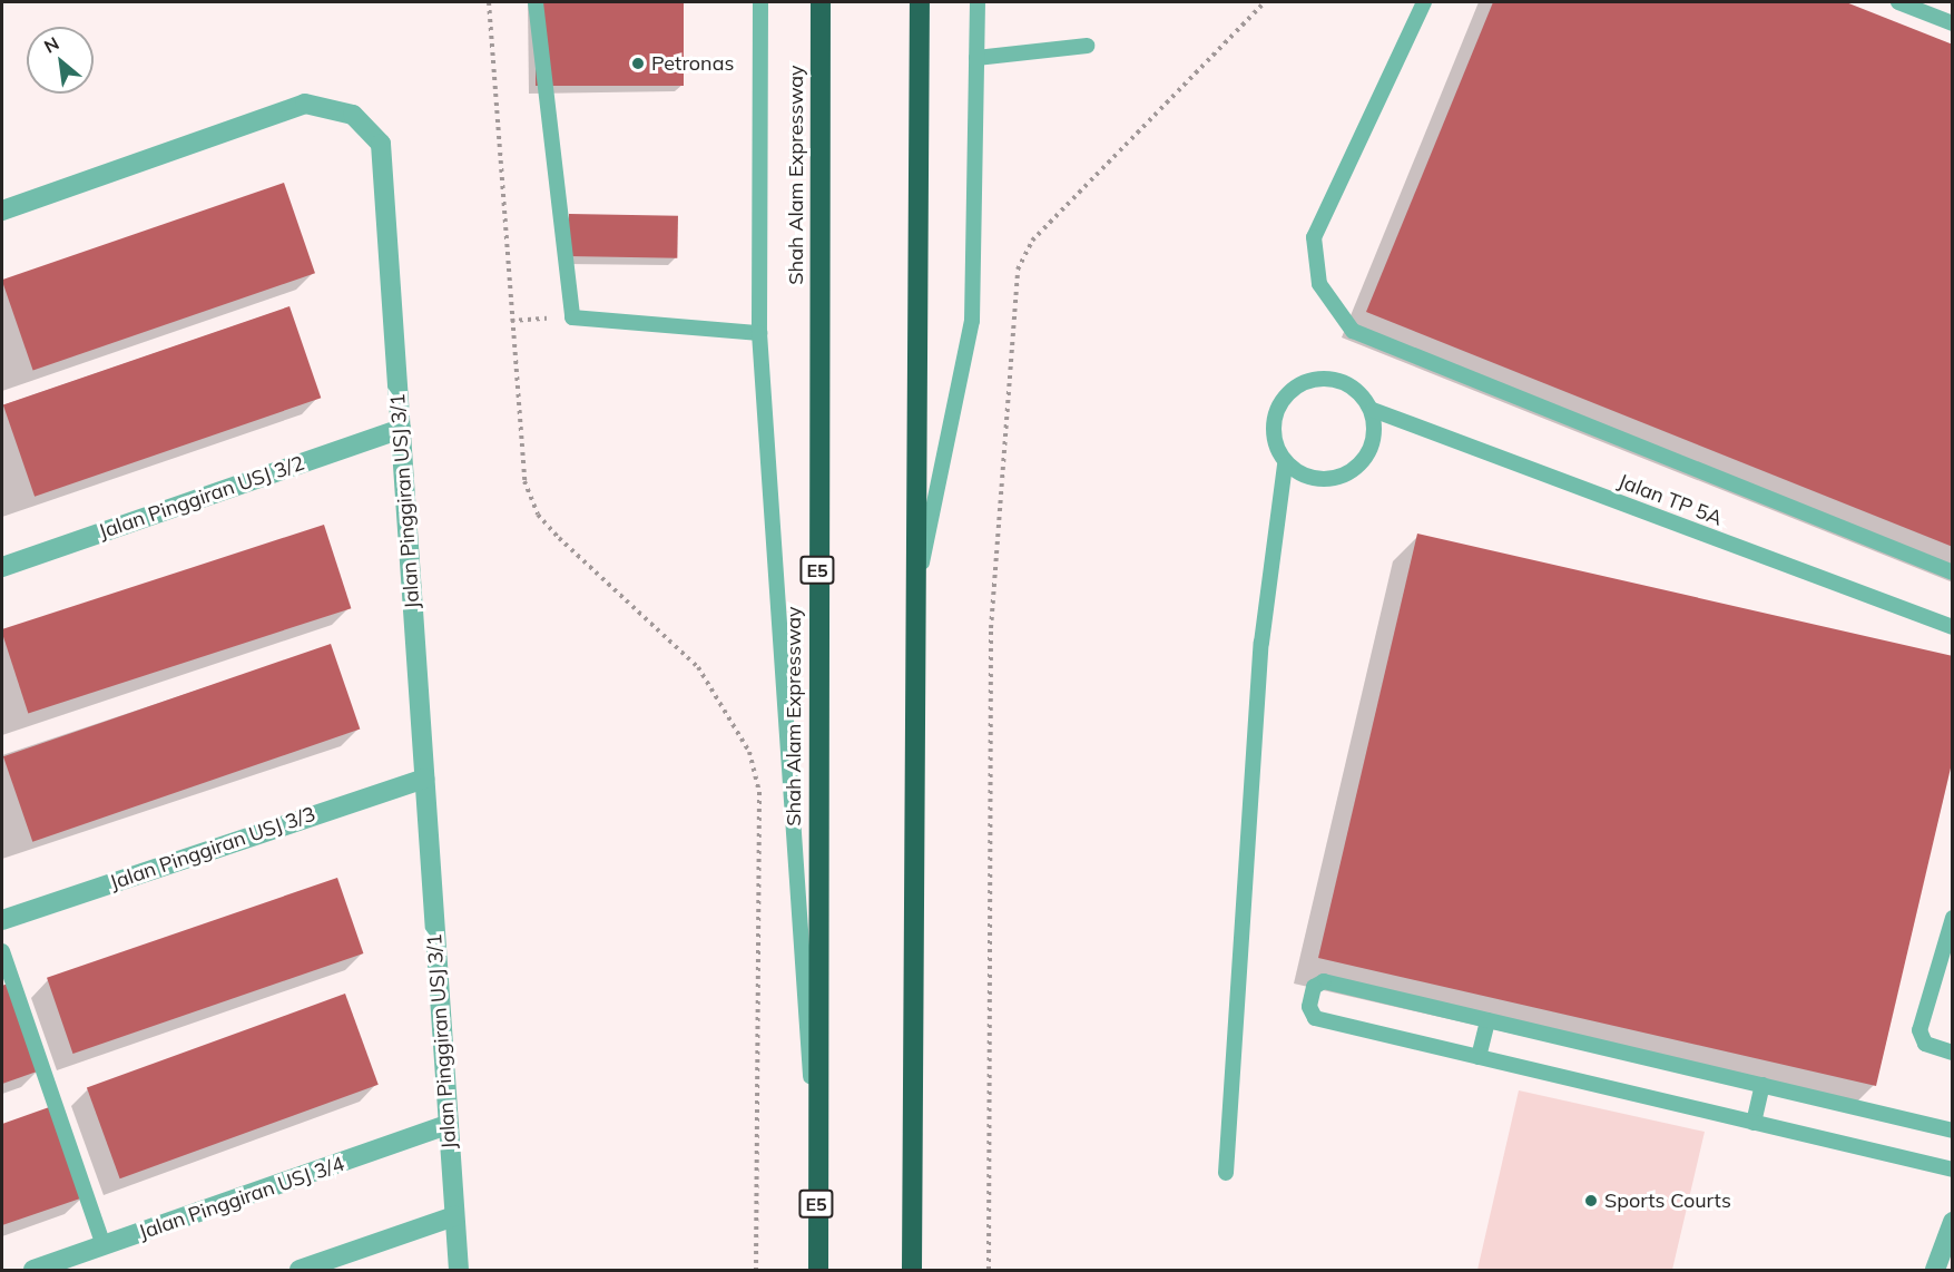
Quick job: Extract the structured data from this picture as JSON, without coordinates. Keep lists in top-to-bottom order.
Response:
{
  "streets": {
    "highway": ["Shah Alam Expressway", "E5"],
    "street": [
      "Jalan Pinggiran USJ 3/2",
      "Jalan Pinggiran USJ 3/1",
      "Jalan Pinggiran USJ 3/3",
      "Jalan Pinggiran USJ 3/4"
    ],
    "lane": ["Jalan TP 5A"]
  },
  "crossings": [
    ["Jalan Pinggiran USJ 3/2", "Jalan Pinggiran USJ 3/1"],
    ["Jalan Pinggiran USJ 3/1", "Jalan Pinggiran USJ 3/3"],
    ["Jalan Pinggiran USJ 3/1", "Jalan Pinggiran USJ 3/4"]
  ],
  "places": ["Petronas", "Sports Courts"],
  "north": "top left"
}
